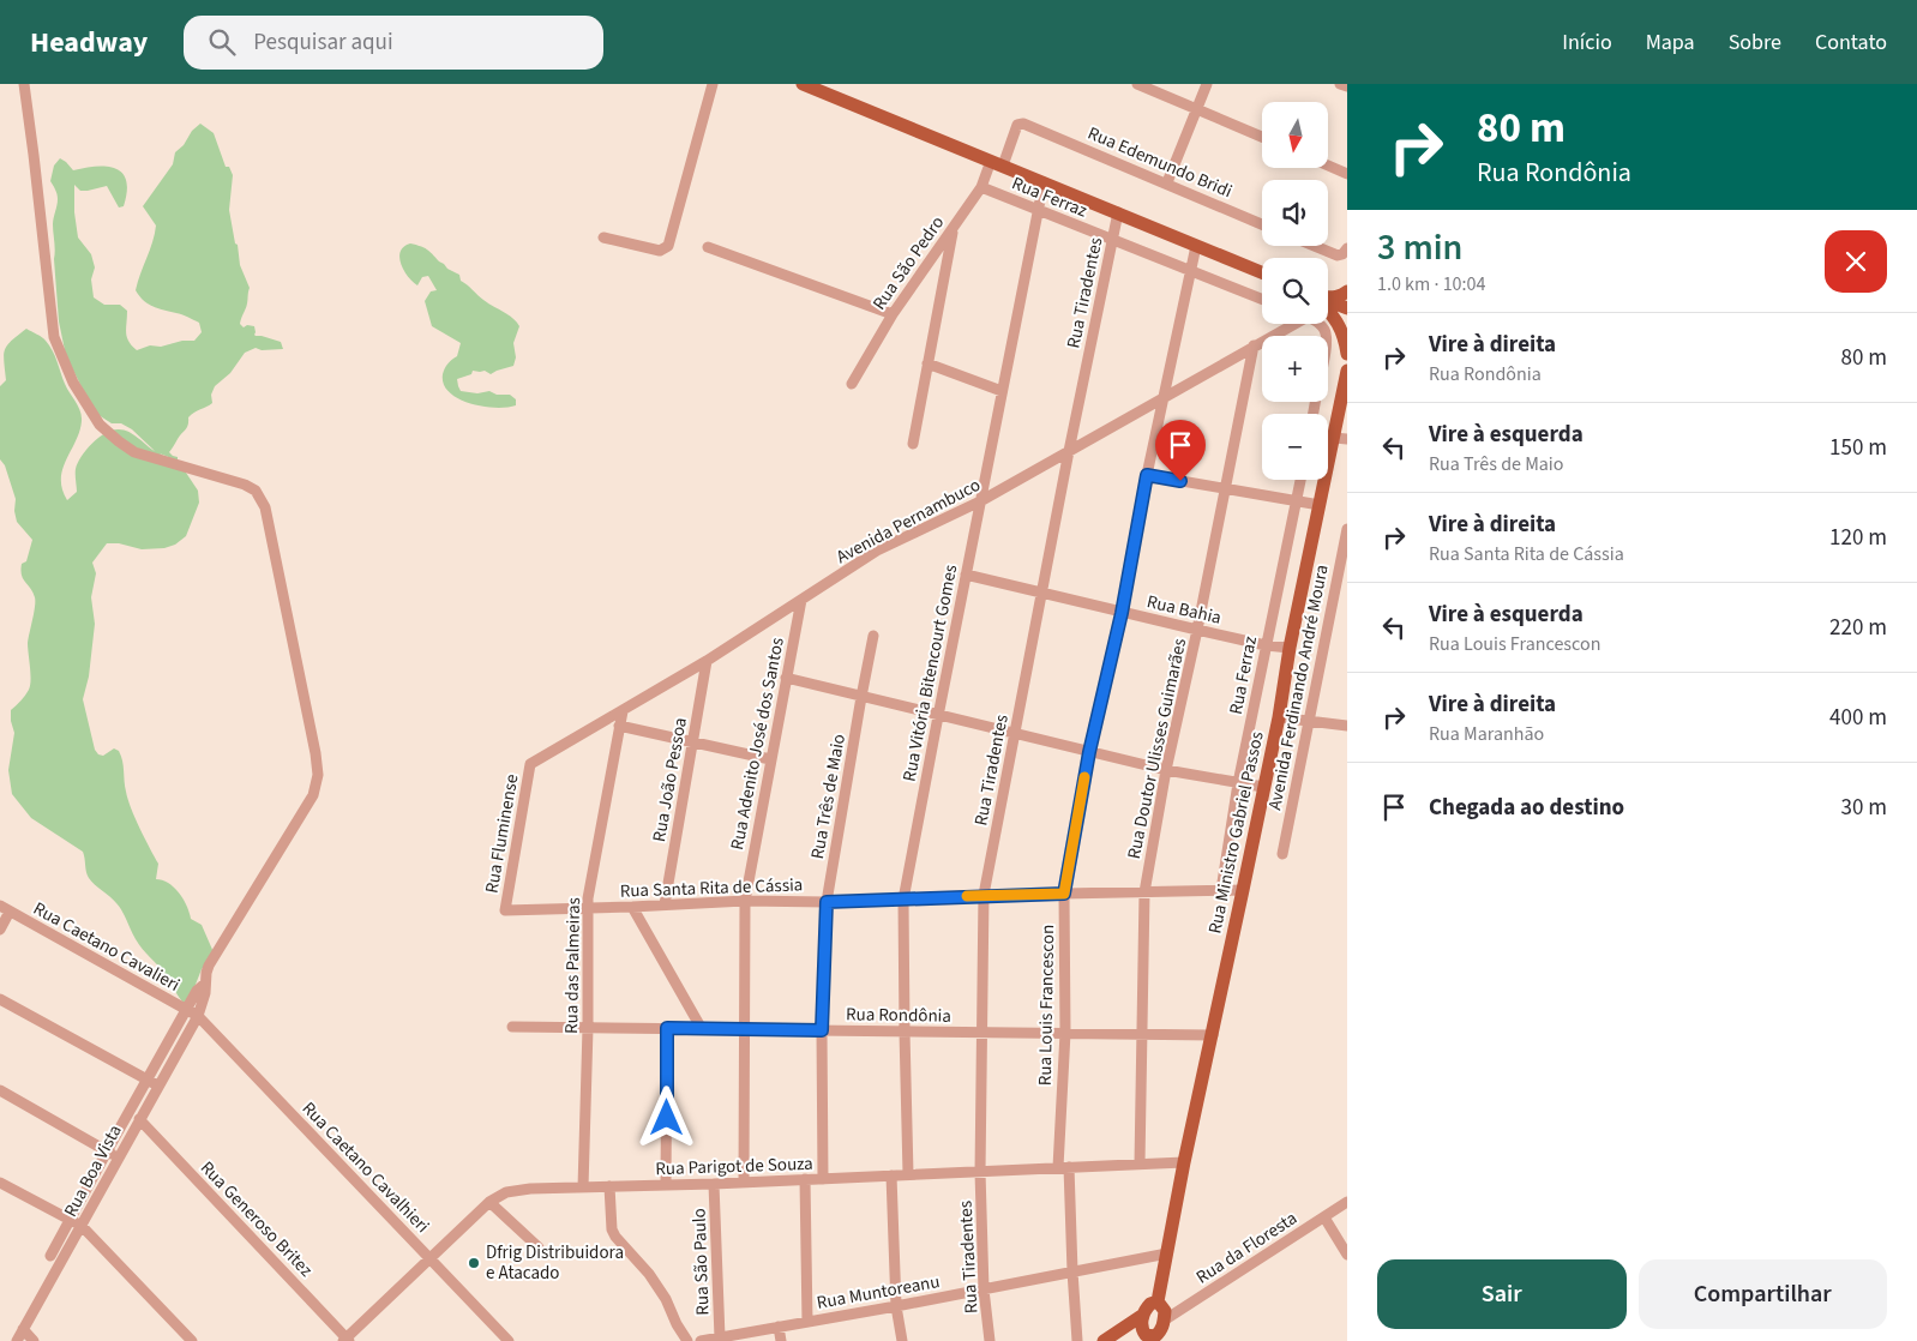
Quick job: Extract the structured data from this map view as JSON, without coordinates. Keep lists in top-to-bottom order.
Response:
{
  "streets": {
    "main road": ["Rua Ministro Gabriel Passos"],
    "street": [
      "Rua Edemundo Bridi",
      "Rua Ferraz",
      "Rua São Pedro",
      "Rua Tiradentes",
      "Avenida Pernambuco",
      "Rua Bahia",
      "Rua Vitória Bitencourt Gomes",
      "Avenida Ferdinando André Moura",
      "Rua Adenito José dos Santos",
      "Rua Doutor Ulisses Guimarães",
      "Rua João Pessoa",
      "Rua Três de Maio",
      "Rua Fluminense",
      "Rua Santa Rita de Cássia",
      "Rua Caetano Cavalieri",
      "Rua das Palmeiras",
      "Rua Louis Francescon",
      "Rua Rondônia",
      "Rua Parigot de Souza",
      "Rua Caetano Cavalhieri",
      "Rua Boa Vista",
      "Rua Generoso Britez",
      "Rua da Floresta",
      "Rua São Paulo",
      "Rua Muntoreanu"
    ]
  },
  "crossings": [
    ["Rua Edemundo Bridi", "Rua São Pedro"],
    ["Rua Ferraz", "Rua São Pedro"],
    ["Rua Ferraz", "Rua Tiradentes"],
    ["Rua Ferraz", "Rua Bahia"],
    ["Rua Ferraz", "Rua Vitória Bitencourt Gomes"],
    ["Rua Ferraz", "Rua Santa Rita de Cássia"],
    ["Rua Ferraz", "Rua Louis Francescon"],
    ["Rua Tiradentes", "Avenida Pernambuco"],
    ["Rua Tiradentes", "Rua Bahia"],
    ["Rua Tiradentes", "Rua Santa Rita de Cássia"],
    ["Rua Tiradentes", "Rua Rondônia"],
    ["Rua Tiradentes", "Rua Parigot de Souza"],
    ["Rua Tiradentes", "Rua Muntoreanu"],
    ["Avenida Pernambuco", "Rua Vitória Bitencourt Gomes"],
    ["Avenida Pernambuco", "Rua Adenito José dos Santos"],
    ["Avenida Pernambuco", "Rua Doutor Ulisses Guimarães"],
    ["Avenida Pernambuco", "Rua João Pessoa"],
    ["Avenida Pernambuco", "Rua Fluminense"],
    ["Avenida Pernambuco", "Rua das Palmeiras"],
    ["Avenida Pernambuco", "Rua Louis Francescon"],
    ["Rua Bahia", "Rua Vitória Bitencourt Gomes"],
    ["Rua Bahia", "Rua Doutor Ulisses Guimarães"],
    ["Rua Bahia", "Rua Ministro Gabriel Passos"],
    ["Rua Bahia", "Rua Louis Francescon"],
    ["Rua Vitória Bitencourt Gomes", "Rua Santa Rita de Cássia"],
    ["Rua Vitória Bitencourt Gomes", "Rua Rondônia"],
    ["Rua Vitória Bitencourt Gomes", "Rua Parigot de Souza"],
    ["Rua Adenito José dos Santos", "Rua Santa Rita de Cássia"],
    ["Rua Adenito José dos Santos", "Rua Rondônia"],
    ["Rua Adenito José dos Santos", "Rua Parigot de Souza"],
    ["Rua Doutor Ulisses Guimarães", "Rua Santa Rita de Cássia"],
    ["Rua Doutor Ulisses Guimarães", "Rua Rondônia"],
    ["Rua Doutor Ulisses Guimarães", "Rua Parigot de Souza"],
    ["Rua João Pessoa", "Rua Santa Rita de Cássia"],
    ["Rua Três de Maio", "Rua Santa Rita de Cássia"],
    ["Rua Três de Maio", "Rua Rondônia"],
    ["Rua Três de Maio", "Rua Parigot de Souza"],
    ["Rua Ministro Gabriel Passos", "Rua Santa Rita de Cássia"],
    ["Rua Ministro Gabriel Passos", "Rua Rondônia"],
    ["Rua Ministro Gabriel Passos", "Rua Parigot de Souza"],
    ["Rua Ministro Gabriel Passos", "Rua da Floresta"],
    ["Rua Ministro Gabriel Passos", "Rua Muntoreanu"],
    ["Rua Fluminense", "Rua Santa Rita de Cássia"],
    ["Rua Santa Rita de Cássia", "Rua das Palmeiras"],
    ["Rua Santa Rita de Cássia", "Rua Louis Francescon"],
    ["Rua Caetano Cavalieri", "Rua Caetano Cavalhieri"],
    ["Rua Caetano Cavalieri", "Rua Boa Vista"],
    ["Rua das Palmeiras", "Rua Rondônia"],
    ["Rua das Palmeiras", "Rua Parigot de Souza"],
    ["Rua Louis Francescon", "Rua Rondônia"],
    ["Rua Louis Francescon", "Rua Parigot de Souza"],
    ["Rua Louis Francescon", "Rua Muntoreanu"],
    ["Rua Parigot de Souza", "Rua Caetano Cavalhieri"],
    ["Rua Parigot de Souza", "Rua Generoso Britez"],
    ["Rua Parigot de Souza", "Rua São Paulo"],
    ["Rua Caetano Cavalhieri", "Rua Boa Vista"],
    ["Rua Boa Vista", "Rua Generoso Britez"],
    ["Rua São Paulo", "Rua Muntoreanu"]
  ],
  "places": ["Dfrig Distribuidora e Atacado"],
  "north": "bottom",
  "page": {
    "header": "Headway",
    "search": "Pesquisar aqui",
    "nav": [
      "Início",
      "Mapa",
      "Sobre",
      "Contato"
    ],
    "turn": ["80 m", "Rua Rondônia"],
    "map_buttons": ["+", "−"],
    "heading": ["3 min", "1.0 km · 10:04"],
    "list": [
      {
        "name": "Vire à direita",
        "note": "Rua Rondônia",
        "value": "80 m"
      },
      {
        "name": "Vire à esquerda",
        "note": "Rua Três de Maio",
        "value": "150 m"
      },
      {
        "name": "Vire à direita",
        "note": "Rua Santa Rita de Cássia",
        "value": "120 m"
      },
      {
        "name": "Vire à esquerda",
        "note": "Rua Louis Francescon",
        "value": "220 m"
      },
      {
        "name": "Vire à direita",
        "note": "Rua Maranhão",
        "value": "400 m"
      },
      {
        "name": "Chegada ao destino",
        "value": "30 m"
      }
    ],
    "buttons": ["Sair", "Compartilhar"]
  }
}
